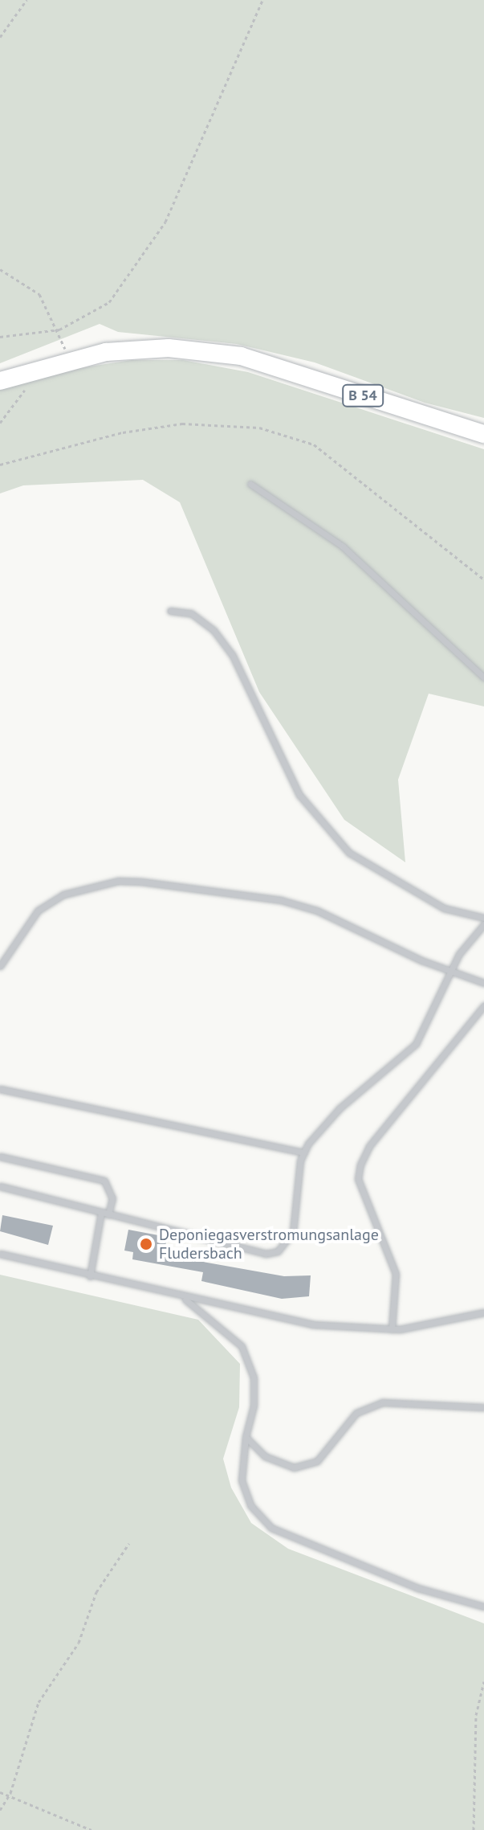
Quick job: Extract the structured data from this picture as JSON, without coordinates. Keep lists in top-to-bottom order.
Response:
{
  "streets": {
    "main road": ["B 54"]
  },
  "places": ["Deponiegasverstromungsanlage Fludersbach"]
}
